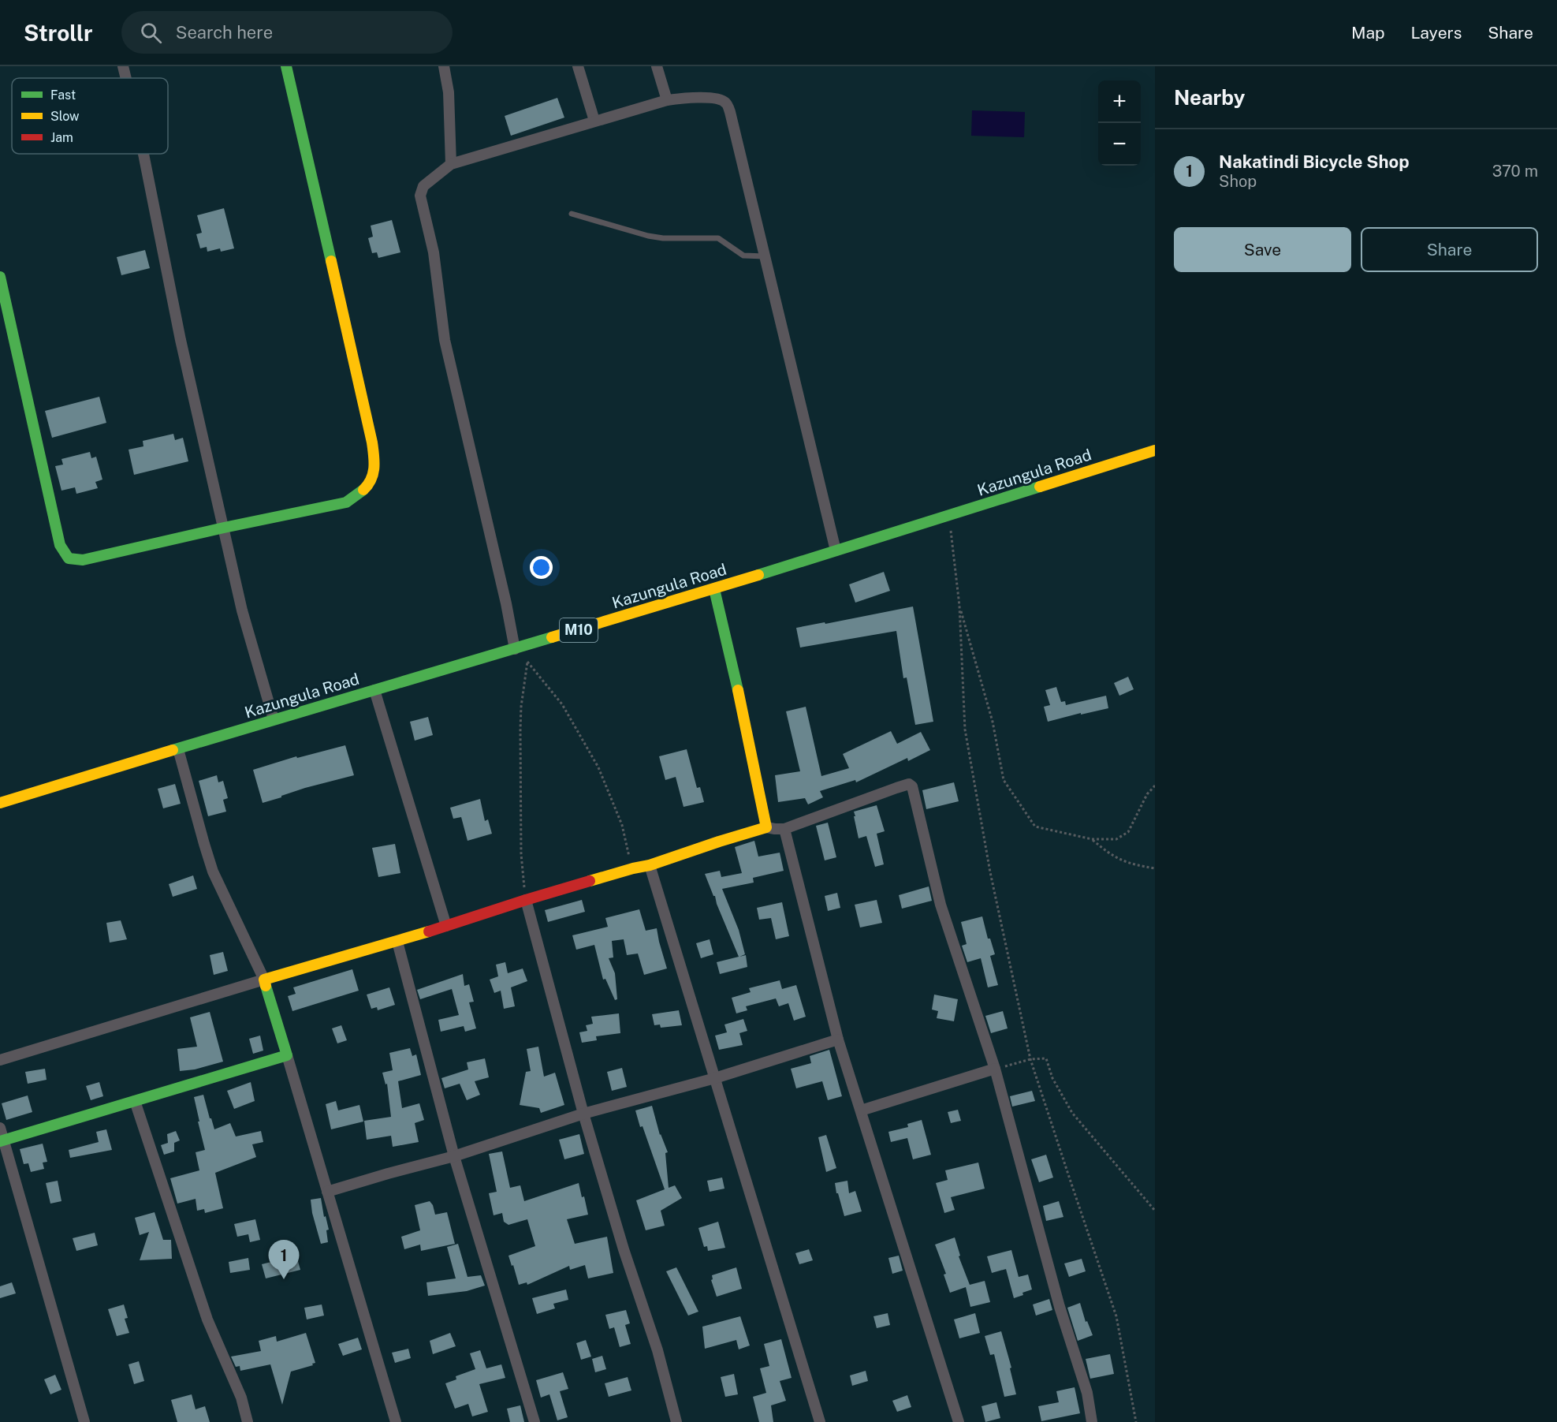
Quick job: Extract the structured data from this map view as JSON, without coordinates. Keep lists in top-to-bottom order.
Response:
{
  "streets": {
    "main road": ["Kazungula Road", "M10"]
  },
  "legend": ["Fast", "Slow", "Jam"],
  "page": {
    "header": "Strollr",
    "search": "Search here",
    "nav": ["Map", "Layers", "Share"],
    "heading": "Nearby",
    "map_buttons": ["+", "−"],
    "list": [
      {
        "mark": "1",
        "name": "Nakatindi Bicycle Shop",
        "note": "Shop",
        "value": "370 m"
      }
    ],
    "buttons": ["Save", "Share"],
    "pins": "1"
  }
}
